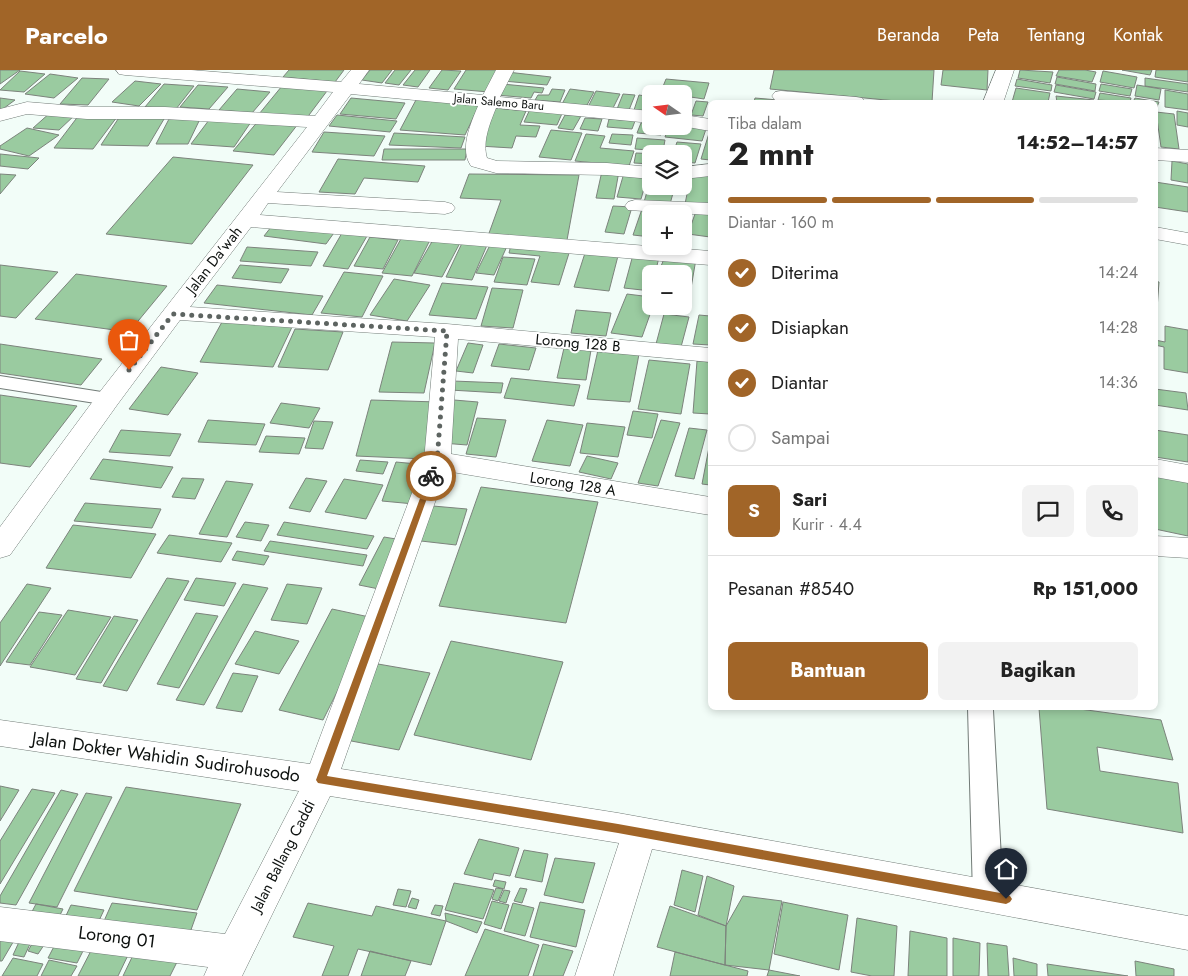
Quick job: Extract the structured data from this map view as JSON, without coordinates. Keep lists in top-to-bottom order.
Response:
{
  "streets": {
    "street": [
      "Jalan Salemo Baru",
      "Jalan Da'wah",
      "Lorong 128 B",
      "Lorong 128 A",
      "Jalan Dokter Wahidin Sudirohusodo",
      "Jalan Ballang Caddi",
      "Lorong 01"
    ]
  },
  "crossings": [
    ["Jalan Salemo Baru", "Jalan Da'wah"],
    ["Jalan Da'wah", "Lorong 128 B"],
    ["Lorong 128 B", "Jalan Ballang Caddi"],
    ["Lorong 128 A", "Jalan Ballang Caddi"],
    ["Jalan Dokter Wahidin Sudirohusodo", "Jalan Ballang Caddi"],
    ["Jalan Ballang Caddi", "Lorong 01"]
  ],
  "north": "left",
  "page": {
    "header": "Parcelo",
    "nav": [
      "Beranda",
      "Peta",
      "Tentang",
      "Kontak"
    ],
    "map_buttons": ["+", "−"],
    "heading": ["2 mnt", "Tiba dalam", "14:52–14:57"],
    "panel": [
      "Sari",
      "Kurir · 4.4",
      "Pesanan #8540",
      "Rp 151,000"
    ],
    "bar": "Diantar · 160 m",
    "list": [
      ["Diterima", "14:24"],
      ["Disiapkan", "14:28"],
      ["Diantar", "14:36"],
      "Sampai"
    ],
    "round": "S",
    "buttons": ["Bantuan", "Bagikan"]
  }
}
